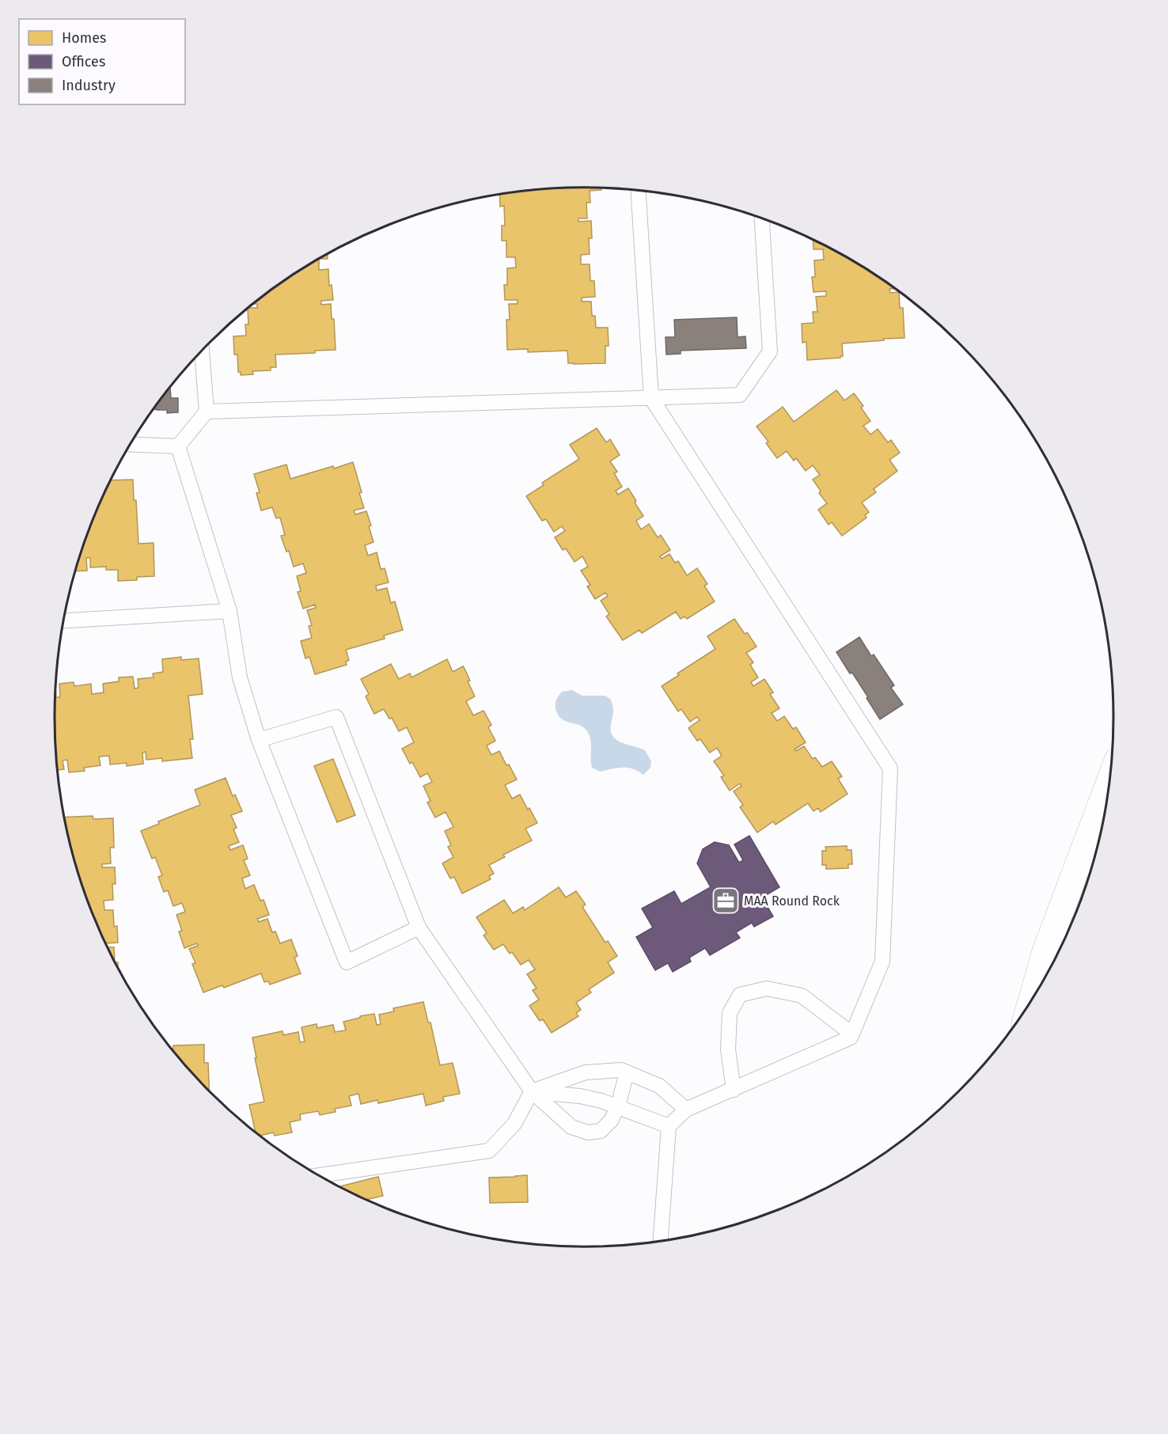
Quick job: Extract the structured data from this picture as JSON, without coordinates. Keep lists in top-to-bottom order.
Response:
{
  "places": {
    "office": ["MAA Round Rock"]
  },
  "legend": ["Homes", "Offices", "Industry"]
}
